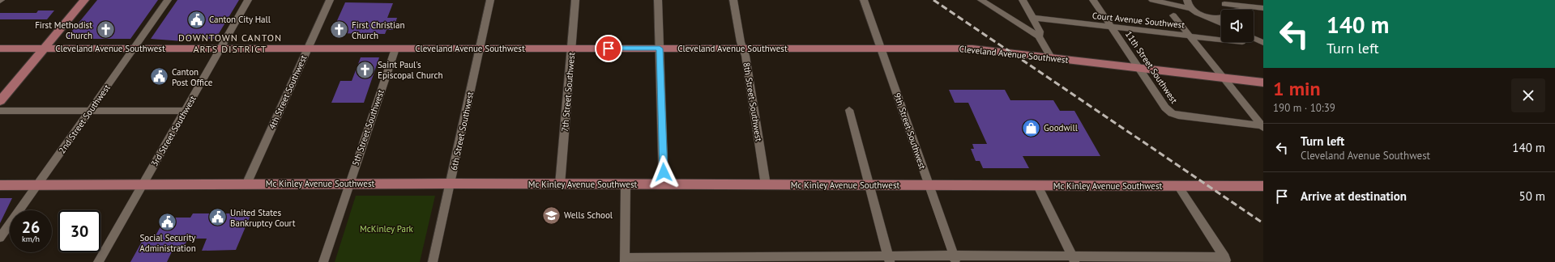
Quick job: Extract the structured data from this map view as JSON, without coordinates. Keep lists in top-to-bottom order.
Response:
{
  "streets": {
    "main road": ["Cleveland Avenue Southwest", "Mc Kinley Avenue Southwest"],
    "street": [
      "Court Avenue Southwest",
      "11th Street Southwest",
      "4th Street Southwest",
      "7th Street Southwest",
      "8th Street Southwest",
      "2nd Street Southwest",
      "5th Street Southwest",
      "3rd Street Southwest",
      "6th Street Southwest",
      "9th Street Southwest"
    ]
  },
  "crossings": [
    ["Court Avenue Southwest", "11th Street Southwest"],
    ["Cleveland Avenue Southwest", "11th Street Southwest"],
    ["Cleveland Avenue Southwest", "4th Street Southwest"],
    ["Cleveland Avenue Southwest", "7th Street Southwest"],
    ["Cleveland Avenue Southwest", "8th Street Southwest"],
    ["Cleveland Avenue Southwest", "2nd Street Southwest"],
    ["Cleveland Avenue Southwest", "5th Street Southwest"],
    ["Cleveland Avenue Southwest", "3rd Street Southwest"],
    ["Cleveland Avenue Southwest", "6th Street Southwest"],
    ["Cleveland Avenue Southwest", "9th Street Southwest"],
    ["4th Street Southwest", "Mc Kinley Avenue Southwest"],
    ["7th Street Southwest", "Mc Kinley Avenue Southwest"],
    ["8th Street Southwest", "Mc Kinley Avenue Southwest"],
    ["2nd Street Southwest", "Mc Kinley Avenue Southwest"],
    ["5th Street Southwest", "Mc Kinley Avenue Southwest"],
    ["3rd Street Southwest", "Mc Kinley Avenue Southwest"],
    ["6th Street Southwest", "Mc Kinley Avenue Southwest"],
    ["9th Street Southwest", "Mc Kinley Avenue Southwest"]
  ],
  "districts": ["DOWNTOWN CANTON ARTS DISTRICT"],
  "parks": ["McKinley Park"],
  "places": {
    "public building": [
      "Canton City Hall",
      "Canton Post Office",
      "United States Bankruptcy Court",
      "Social Security Administration"
    ],
    "church": ["First Methodist Church", "First Christian Church", "Saint Paul's Episcopal Church"],
    "shop": ["Goodwill"],
    "school or university": ["Wells School"]
  },
  "page": {
    "turn": ["140 m", "Turn left"],
    "heading": ["1 min", "190 m · 10:39"],
    "list": [
      {
        "name": "Turn left",
        "note": "Cleveland Avenue Southwest",
        "value": "140 m"
      },
      {
        "name": "Arrive at destination",
        "value": "50 m"
      }
    ],
    "speed": "26 km/h",
    "limit": "30"
  }
}
